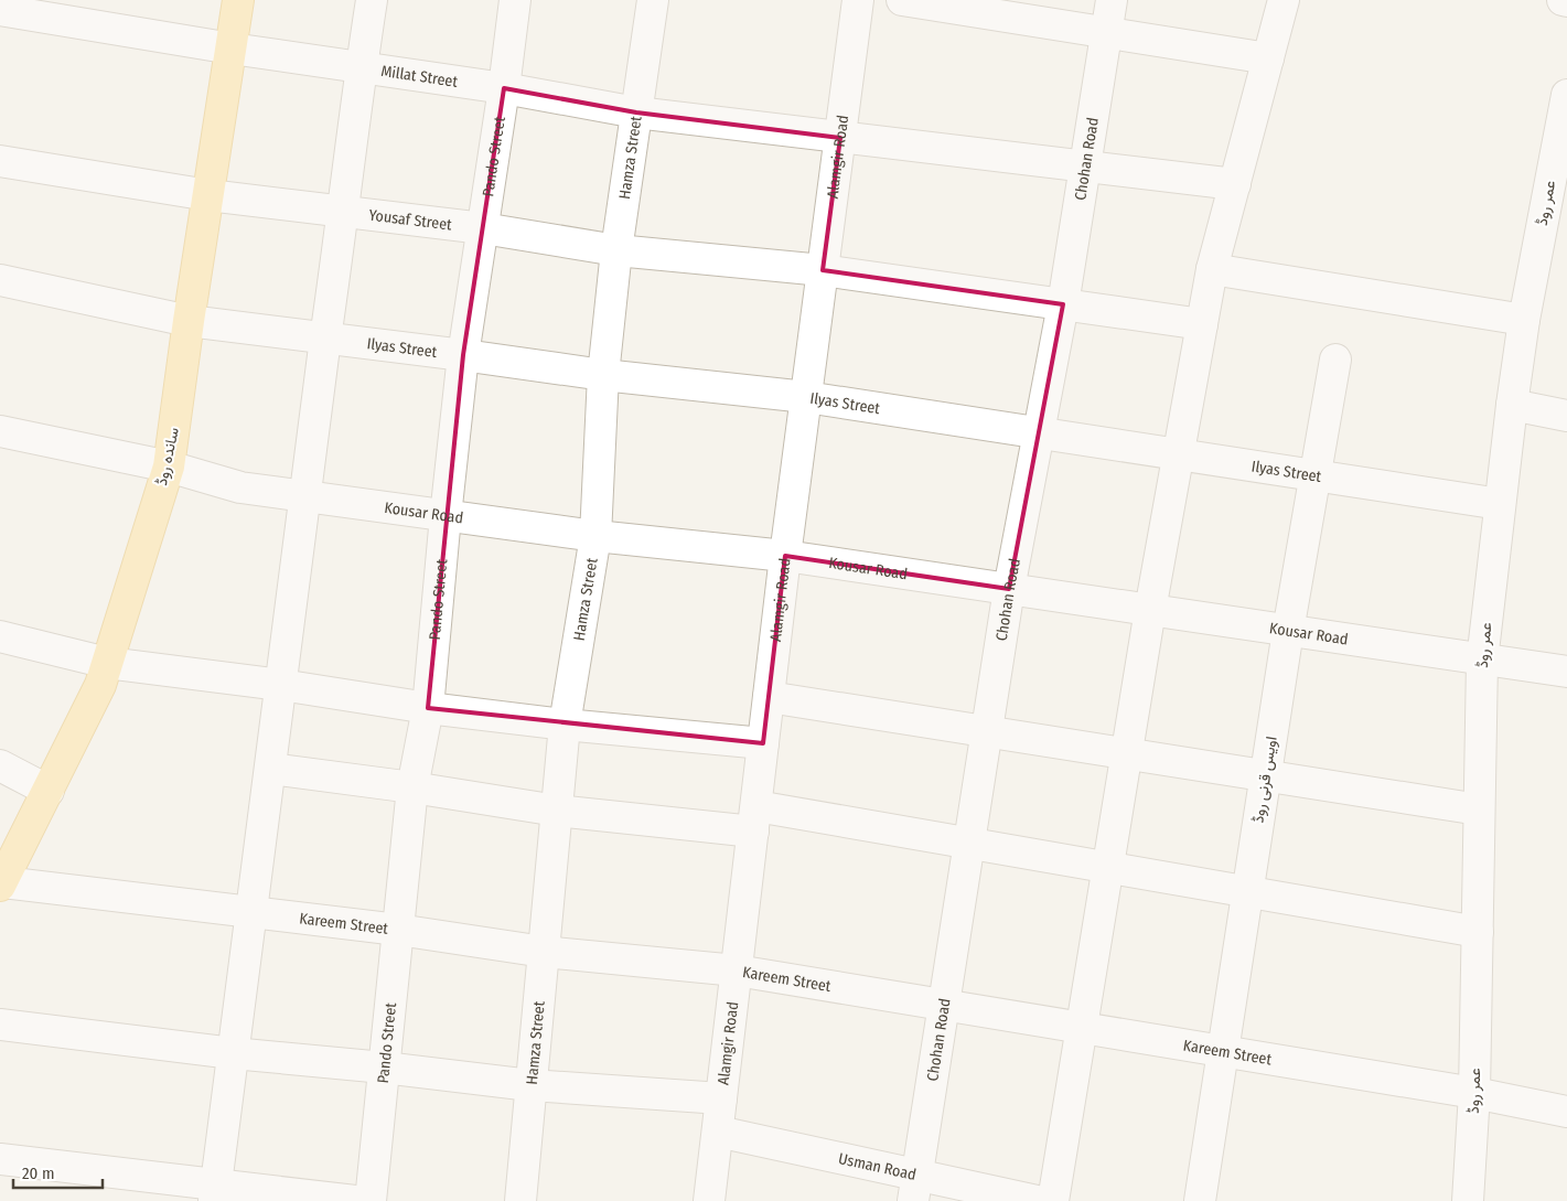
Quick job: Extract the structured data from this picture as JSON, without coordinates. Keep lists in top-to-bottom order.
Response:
{
  "streets": {
    "main road": ["ساندہ روڈ"],
    "street": [
      "Millat Street",
      "Pando Street",
      "Hamza Street",
      "Alamgir Road",
      "Chohan Road",
      "عمر روڈ",
      "Yousaf Street",
      "Ilyas Street",
      "Kousar Road",
      "اویس قرنی روڈ",
      "Kareem Street",
      "Usman Road"
    ]
  },
  "crossings": [
    ["Millat Street", "Pando Street"],
    ["Millat Street", "Hamza Street"],
    ["Millat Street", "Alamgir Road"],
    ["Millat Street", "Chohan Road"],
    ["Millat Street", "ساندہ روڈ"],
    ["Pando Street", "Yousaf Street"],
    ["Pando Street", "Ilyas Street"],
    ["Pando Street", "Kousar Road"],
    ["Pando Street", "Kareem Street"],
    ["Hamza Street", "Yousaf Street"],
    ["Hamza Street", "Ilyas Street"],
    ["Hamza Street", "Kousar Road"],
    ["Hamza Street", "Kareem Street"],
    ["Alamgir Road", "Yousaf Street"],
    ["Alamgir Road", "Ilyas Street"],
    ["Alamgir Road", "Kousar Road"],
    ["Alamgir Road", "Kareem Street"],
    ["Alamgir Road", "Usman Road"],
    ["Chohan Road", "Yousaf Street"],
    ["Chohan Road", "Ilyas Street"],
    ["Chohan Road", "Kousar Road"],
    ["Chohan Road", "Kareem Street"],
    ["Chohan Road", "Usman Road"],
    ["عمر روڈ", "Ilyas Street"],
    ["عمر روڈ", "Kousar Road"],
    ["عمر روڈ", "Kareem Street"],
    ["Yousaf Street", "ساندہ روڈ"],
    ["Ilyas Street", "ساندہ روڈ"],
    ["Ilyas Street", "اویس قرنی روڈ"],
    ["ساندہ روڈ", "Kousar Road"],
    ["ساندہ روڈ", "Kareem Street"],
    ["Kousar Road", "اویس قرنی روڈ"],
    ["اویس قرنی روڈ", "Kareem Street"]
  ],
  "scale_bar": "20 m"
}
